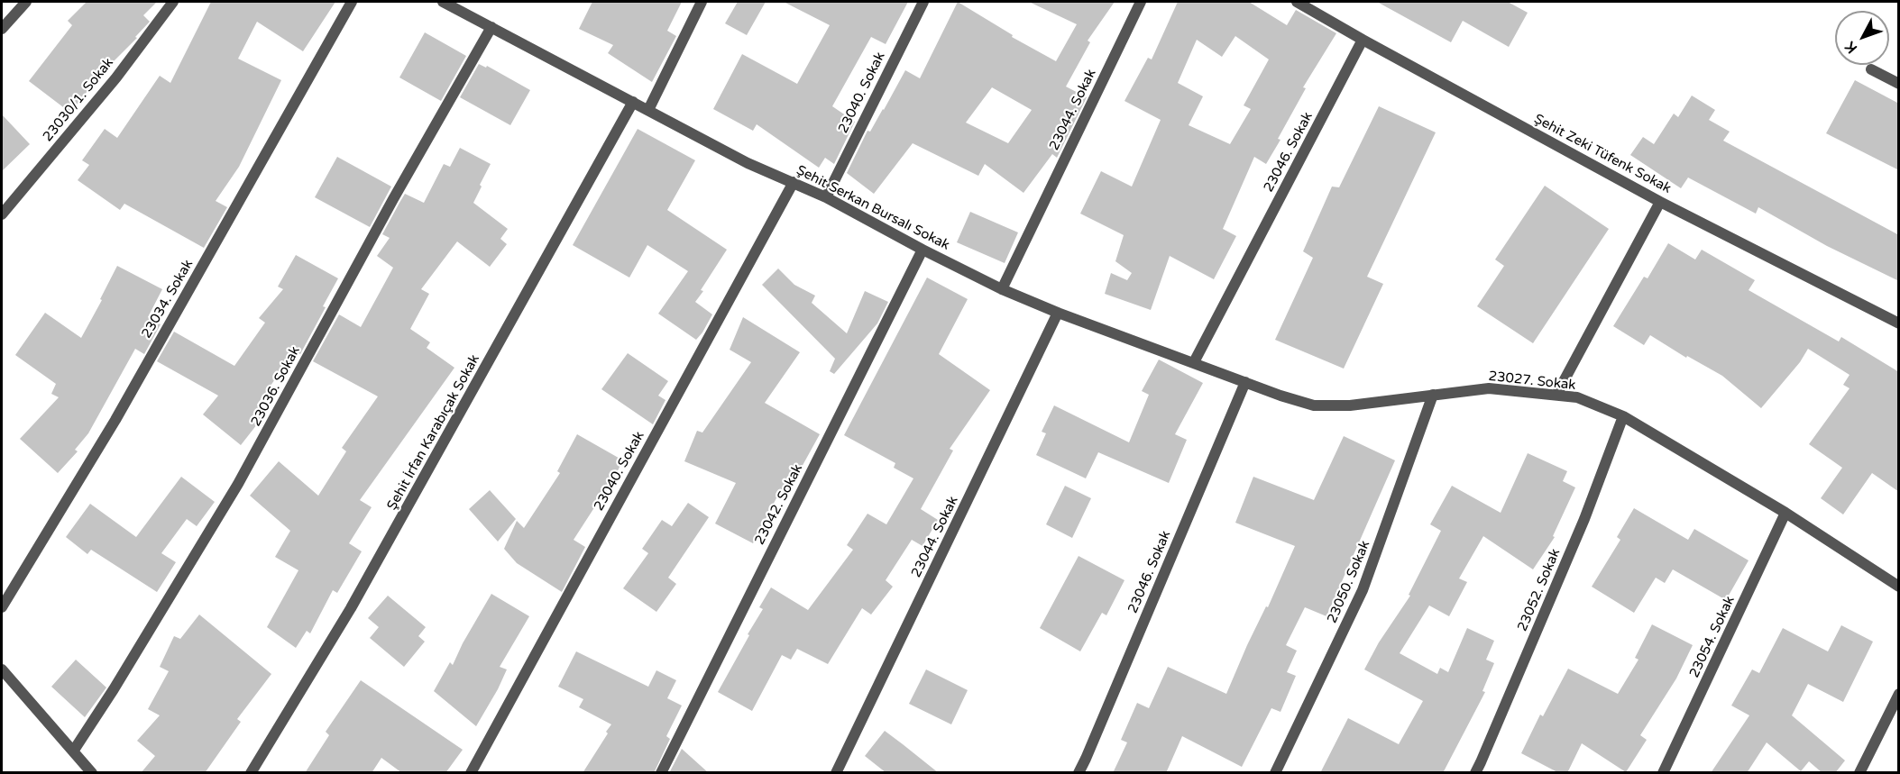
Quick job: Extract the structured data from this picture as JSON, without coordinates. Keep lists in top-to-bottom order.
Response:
{
  "streets": {
    "street": [
      "23040. Sokak",
      "23030/1. Sokak",
      "23044. Sokak",
      "23046. Sokak",
      "Şehit Zeki Tüfenk Sokak",
      "Şehit Serkan Bursalı Sokak",
      "23034. Sokak",
      "23027. Sokak",
      "23036. Sokak",
      "Şehit İrfan Karabıçak Sokak",
      "23042. Sokak",
      "23050. Sokak",
      "23052. Sokak",
      "23054. Sokak"
    ]
  },
  "crossings": [
    ["23040. Sokak", "Şehit Serkan Bursalı Sokak"],
    ["23044. Sokak", "Şehit Serkan Bursalı Sokak"],
    ["23046. Sokak", "Şehit Zeki Tüfenk Sokak"],
    ["23046. Sokak", "Şehit Serkan Bursalı Sokak"],
    ["23046. Sokak", "23027. Sokak"],
    ["Şehit Serkan Bursalı Sokak", "23027. Sokak"],
    ["Şehit Serkan Bursalı Sokak", "23036. Sokak"],
    ["Şehit Serkan Bursalı Sokak", "Şehit İrfan Karabıçak Sokak"],
    ["Şehit Serkan Bursalı Sokak", "23042. Sokak"],
    ["23027. Sokak", "23050. Sokak"],
    ["23027. Sokak", "23052. Sokak"],
    ["23027. Sokak", "23054. Sokak"]
  ],
  "north": "bottom left"
}
